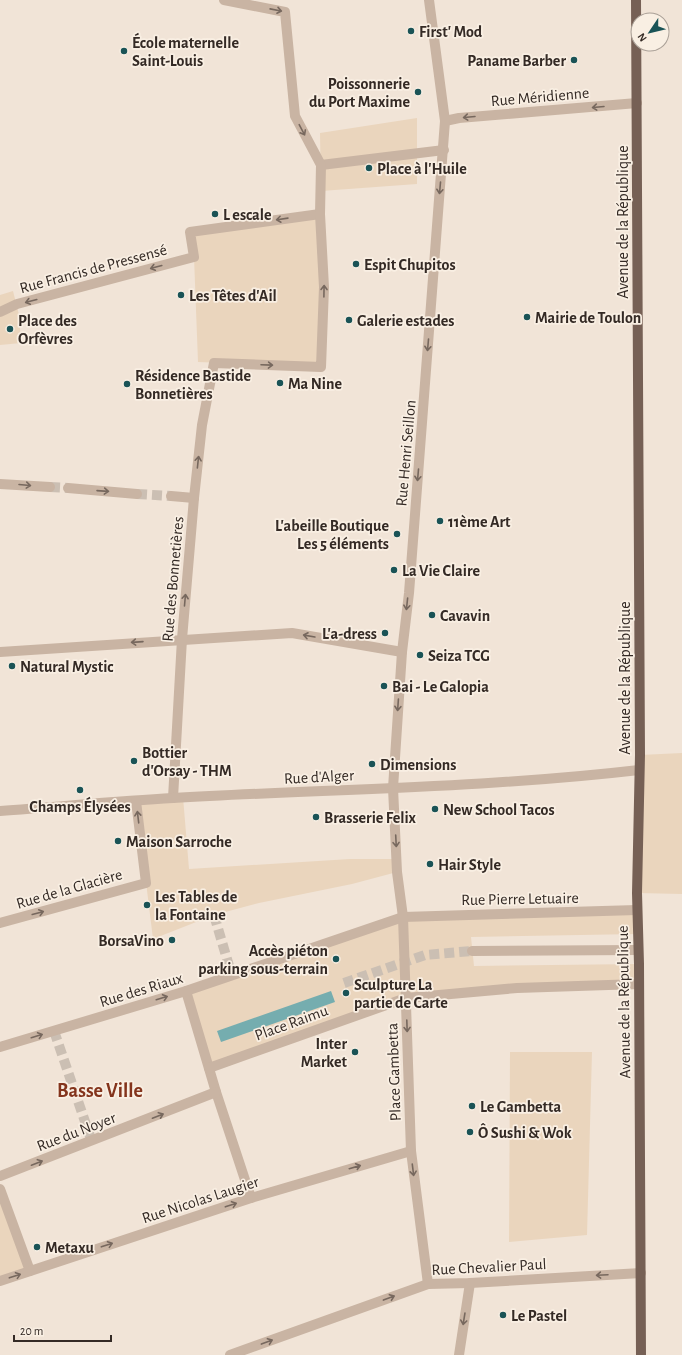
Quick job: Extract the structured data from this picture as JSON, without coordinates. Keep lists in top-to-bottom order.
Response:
{
  "streets": {
    "main road": ["Avenue de la République"],
    "street": [
      "Rue Méridienne",
      "Rue Francis de Pressensé",
      "Rue Henri Seillon",
      "Rue des Bonnetières",
      "Rue d'Alger",
      "Rue de la Glacière",
      "Rue Pierre Letuaire",
      "Rue des Riaux",
      "Place Raimu",
      "Place Gambetta",
      "Rue du Noyer",
      "Rue Nicolas Laugier",
      "Rue Chevalier Paul"
    ]
  },
  "crossings": [
    ["Rue Méridienne", "Avenue de la République"],
    ["Rue Méridienne", "Rue Henri Seillon"],
    ["Avenue de la République", "Rue d'Alger"],
    ["Avenue de la République", "Rue Pierre Letuaire"],
    ["Avenue de la République", "Rue Chevalier Paul"],
    ["Rue Francis de Pressensé", "Rue des Bonnetières"],
    ["Rue Henri Seillon", "Rue d'Alger"],
    ["Rue Henri Seillon", "Place Gambetta"],
    ["Rue des Bonnetières", "Rue d'Alger"],
    ["Rue d'Alger", "Rue de la Glacière"],
    ["Rue d'Alger", "Place Gambetta"],
    ["Rue Pierre Letuaire", "Rue des Riaux"],
    ["Rue Pierre Letuaire", "Place Gambetta"],
    ["Rue des Riaux", "Place Gambetta"],
    ["Place Raimu", "Place Gambetta"],
    ["Place Gambetta", "Rue Nicolas Laugier"],
    ["Place Gambetta", "Rue Chevalier Paul"]
  ],
  "one_way": [
    "Rue Méridienne",
    "Rue Francis de Pressensé",
    "Rue Henri Seillon",
    "Rue des Bonnetières",
    "Rue des Riaux",
    "Place Gambetta",
    "Rue du Noyer",
    "Rue Nicolas Laugier"
  ],
  "districts": ["Basse Ville"],
  "places": [
    "First' Mod",
    "École maternelle Saint-Louis",
    "Paname Barber",
    "Poissonnerie du Port Maxime",
    "Place à l'Huile",
    "L escale",
    "Espit Chupitos",
    "Les Têtes d'Ail",
    "Mairie de Toulon",
    "Galerie estades",
    "Place des Orfèvres",
    "Ma Nine",
    "Résidence Bastide Bonnetières",
    "11ème Art",
    "L'abeille Boutique Les 5 éléments",
    "La Vie Claire",
    "Cavavin",
    "L'a-dress",
    "Seiza TCG",
    "Natural Mystic",
    "Bai - Le Galopia",
    "Bottier d'Orsay - THM",
    "Dimensions",
    "Champs Élysées",
    "New School Tacos",
    "Brasserie Felix",
    "Maison Sarroche",
    "Hair Style",
    "Les Tables de la Fontaine",
    "BorsaVino",
    "Accès piéton parking sous-terrain",
    "Sculpture La partie de Carte",
    "Inter Market",
    "Le Gambetta",
    "Ô Sushi & Wok",
    "Metaxu",
    "Le Pastel"
  ],
  "scale_bar": "20 m",
  "north": "bottom left"
}
